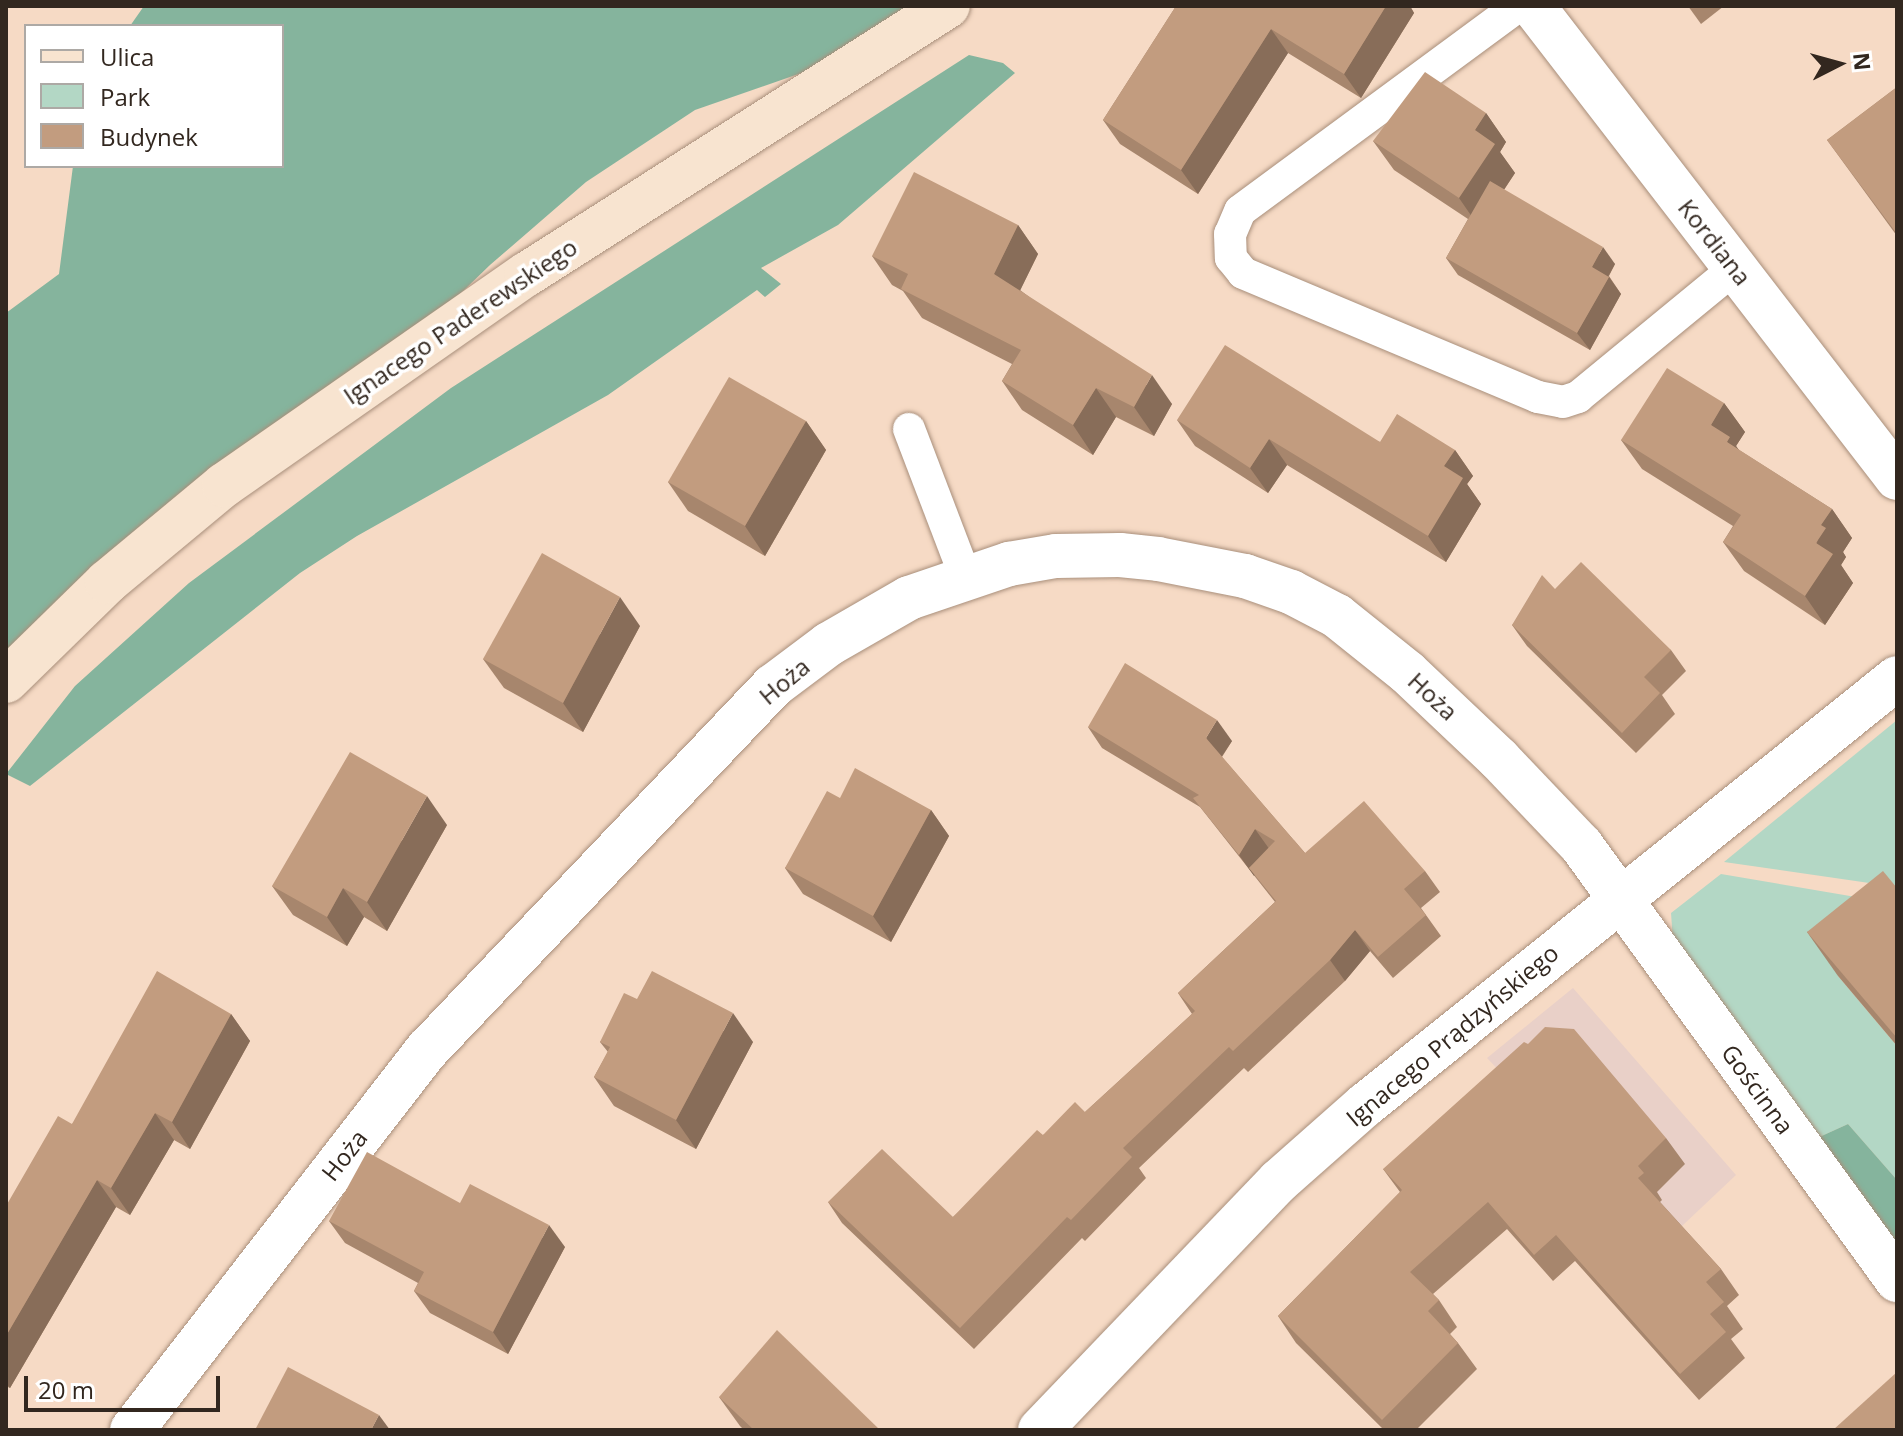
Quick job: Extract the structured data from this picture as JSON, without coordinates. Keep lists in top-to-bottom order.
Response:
{
  "streets": {
    "street": [
      "Kordiana",
      "Ignacego Paderewskiego",
      "Hoża",
      "Ignacego Prądzyńskiego",
      "Gościnna"
    ]
  },
  "crossings": [
    ["Hoża", "Ignacego Prądzyńskiego"],
    ["Hoża", "Gościnna"],
    ["Ignacego Prądzyńskiego", "Gościnna"]
  ],
  "legend": ["Ulica", "Park", "Budynek"],
  "scale_bar": "20 m",
  "north": "right"
}
